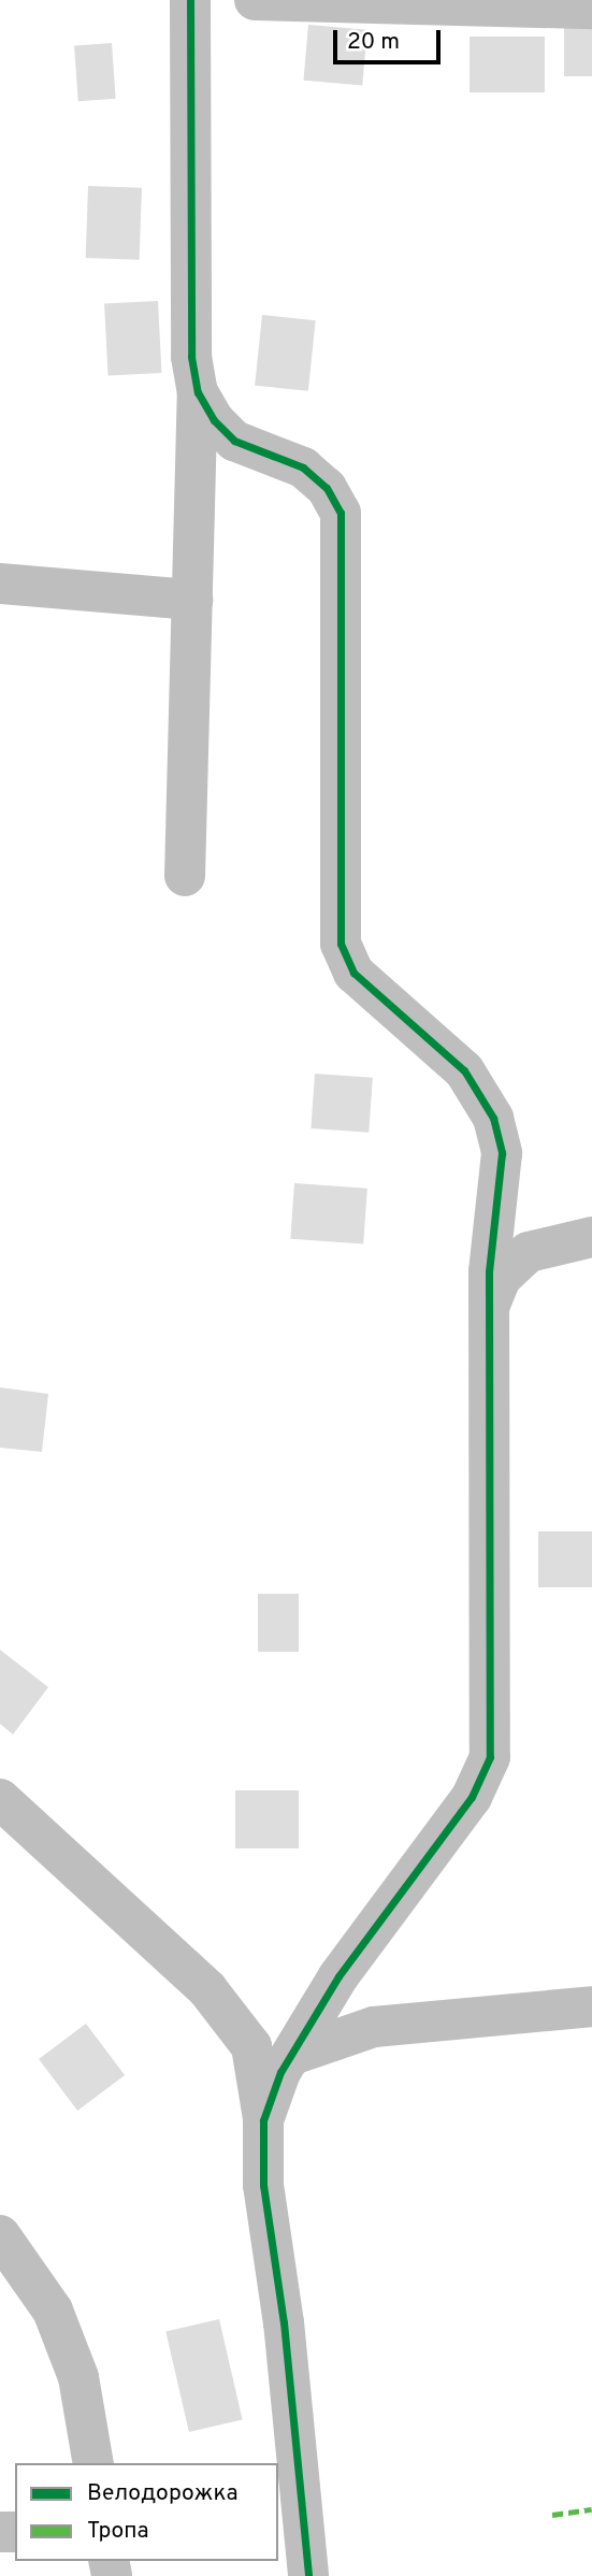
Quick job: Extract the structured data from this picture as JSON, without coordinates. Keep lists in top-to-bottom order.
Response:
{
  "legend": ["Велодорожка", "Тропа"],
  "scale_bar": "20 m"
}
